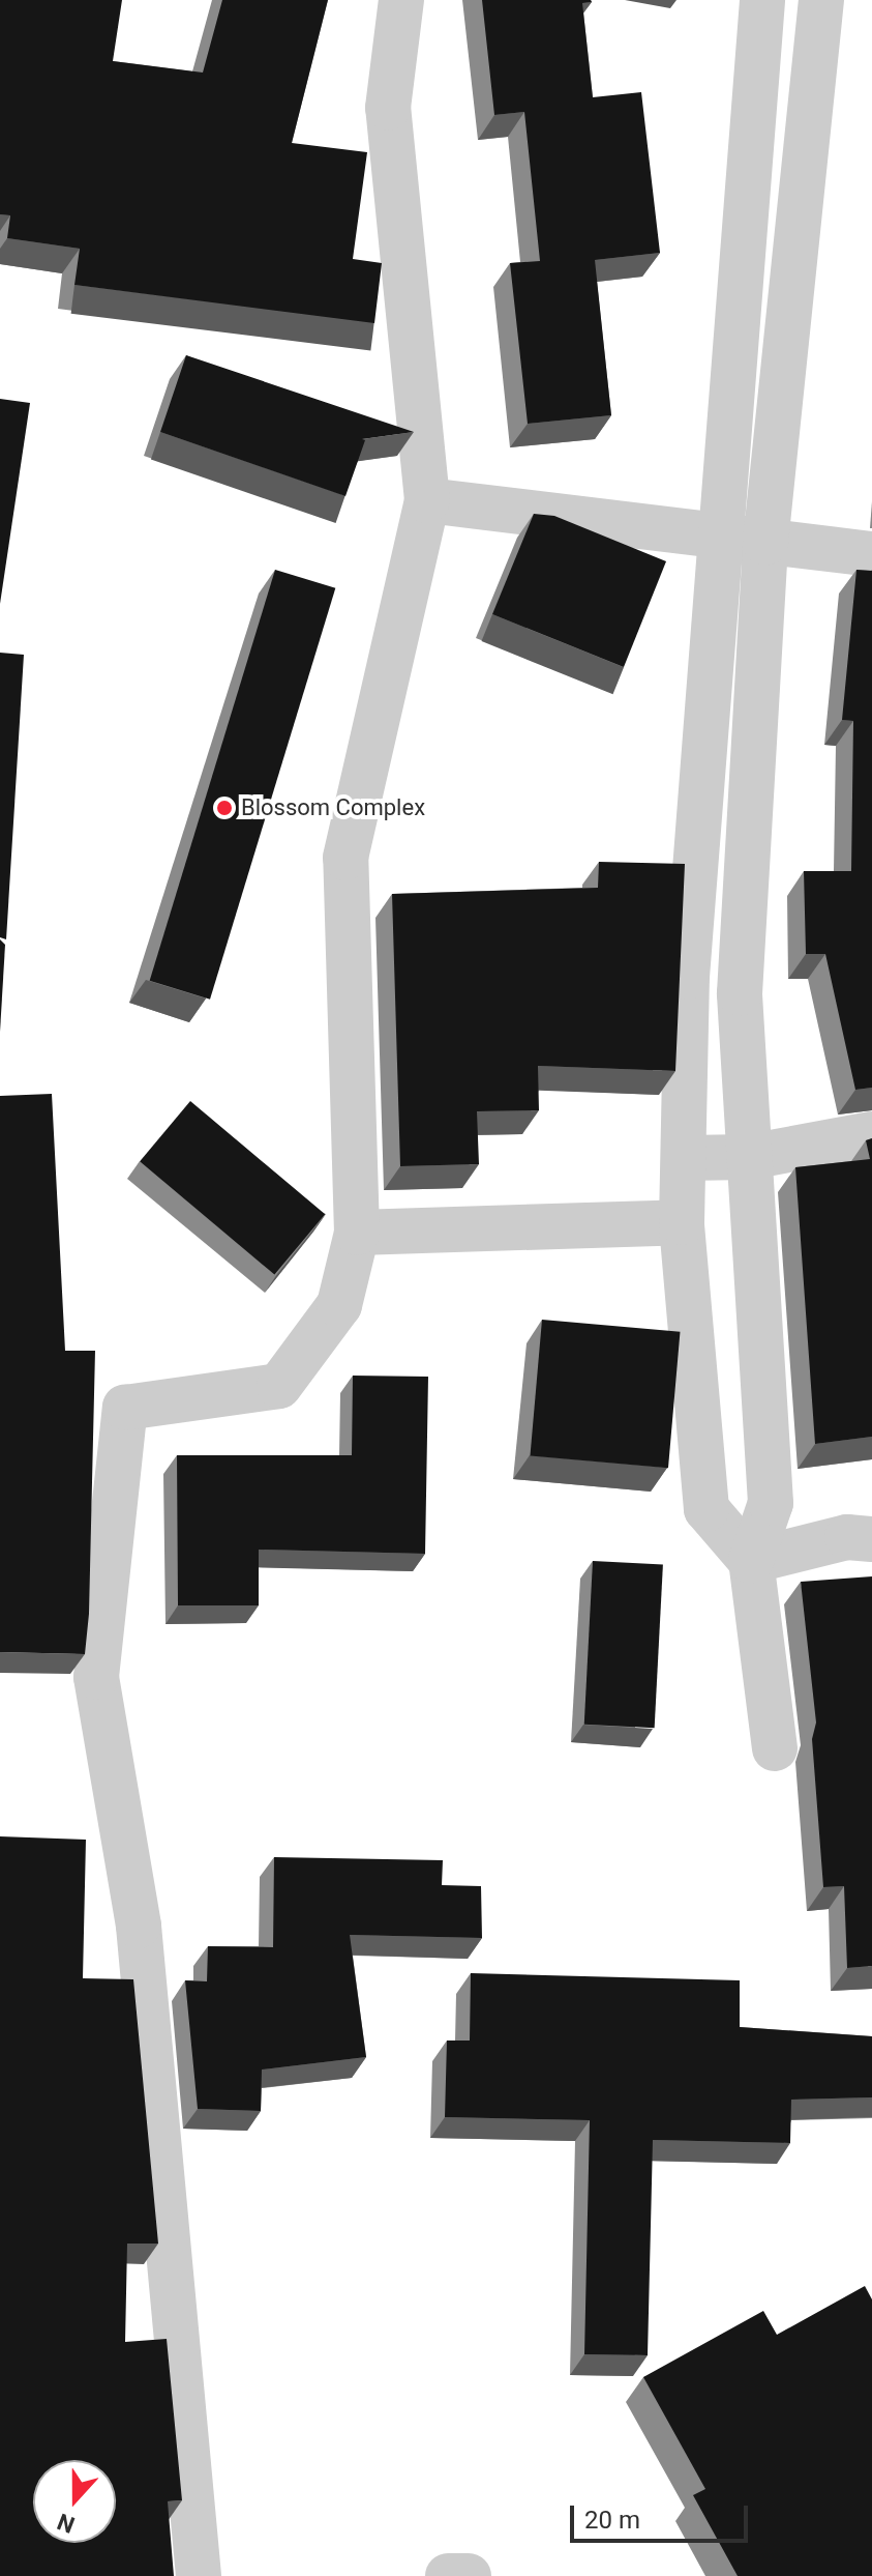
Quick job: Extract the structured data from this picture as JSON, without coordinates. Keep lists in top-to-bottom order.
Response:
{
  "places": ["Blossom Complex"],
  "scale_bar": "20 m",
  "north": "bottom"
}
